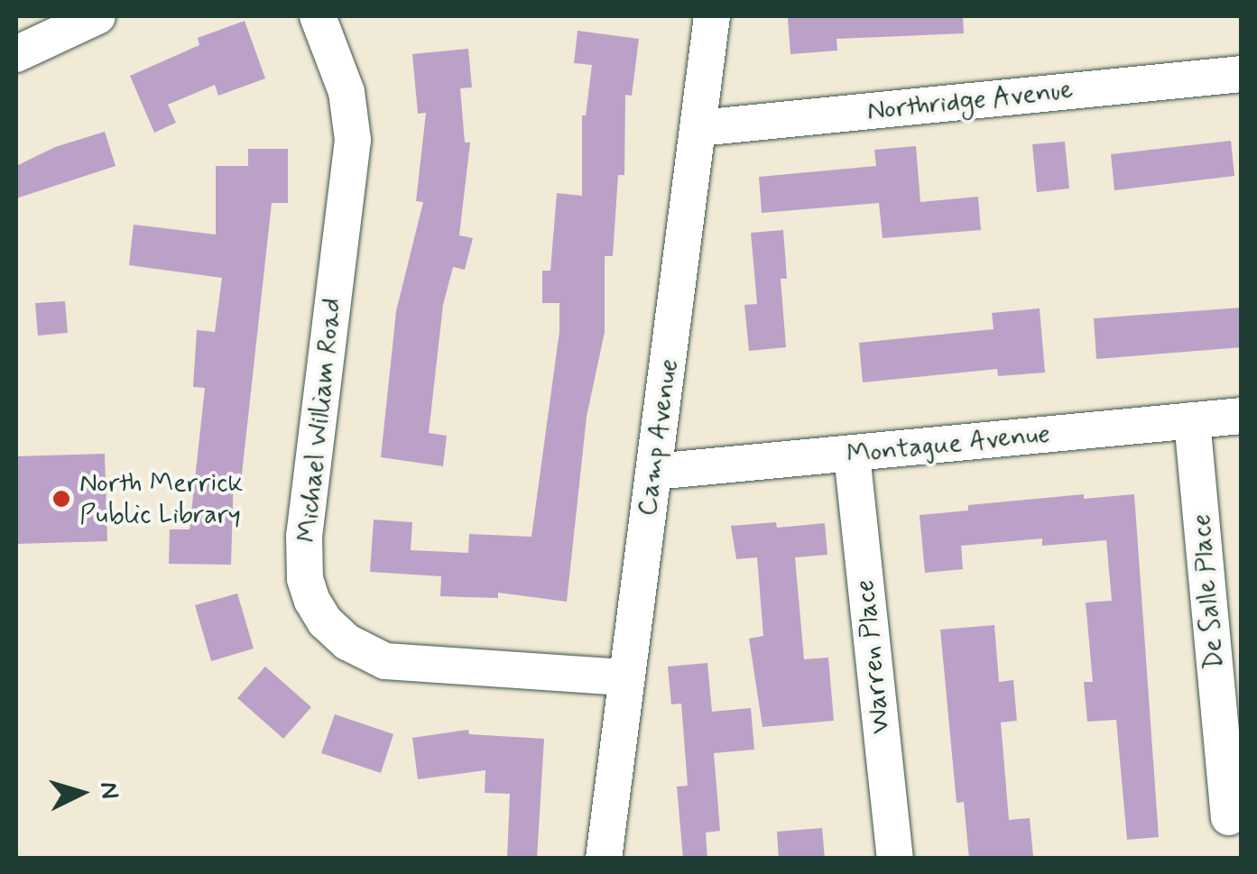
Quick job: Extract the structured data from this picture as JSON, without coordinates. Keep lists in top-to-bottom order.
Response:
{
  "streets": {
    "street": [
      "Northridge Avenue",
      "Michael William Road",
      "Camp Avenue",
      "Montague Avenue",
      "De Salle Place",
      "Warren Place"
    ]
  },
  "crossings": [
    ["Northridge Avenue", "Camp Avenue"],
    ["Michael William Road", "Camp Avenue"],
    ["Camp Avenue", "Montague Avenue"],
    ["Montague Avenue", "De Salle Place"],
    ["Montague Avenue", "Warren Place"]
  ],
  "places": ["North Merrick Public Library"],
  "north": "right"
}
